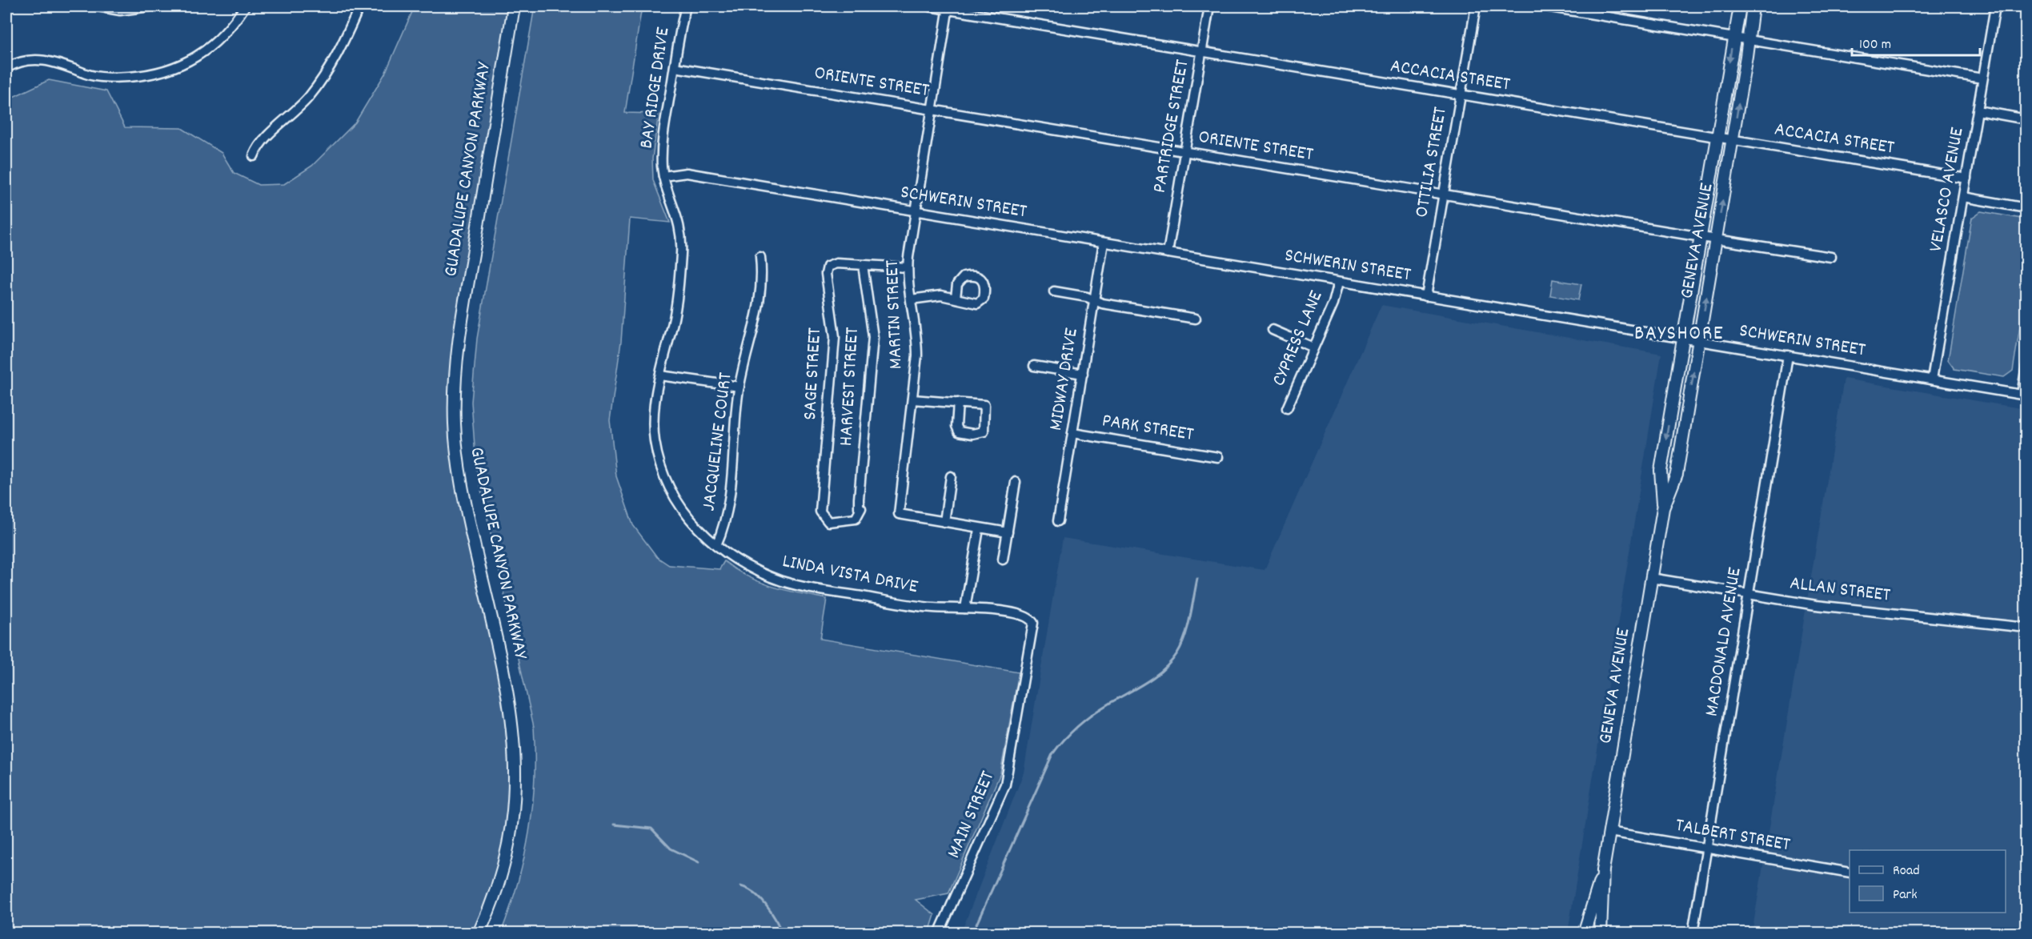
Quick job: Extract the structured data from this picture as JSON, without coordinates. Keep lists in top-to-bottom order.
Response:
{
  "streets": {
    "main road": ["GUADALUPE CANYON PARKWAY", "GENEVA AVENUE"],
    "street": [
      "ACCACIA STREET",
      "ORIENTE STREET",
      "BAY RIDGE DRIVE",
      "PARTRIDGE STREET",
      "OTTILIA STREET",
      "VELASCO AVENUE",
      "SCHWERIN STREET",
      "MARTIN STREET",
      "CYPRESS LANE",
      "SAGE STREET",
      "MIDWAY DRIVE",
      "HARVEST STREET",
      "PARK STREET",
      "JACQUELINE COURT",
      "LINDA VISTA DRIVE",
      "ALLAN STREET",
      "MACDONALD AVENUE",
      "MAIN STREET",
      "TALBERT STREET"
    ]
  },
  "crossings": [
    ["ACCACIA STREET", "PARTRIDGE STREET"],
    ["ACCACIA STREET", "OTTILIA STREET"],
    ["ACCACIA STREET", "VELASCO AVENUE"],
    ["ACCACIA STREET", "GENEVA AVENUE"],
    ["ACCACIA STREET", "MARTIN STREET"],
    ["ORIENTE STREET", "BAY RIDGE DRIVE"],
    ["ORIENTE STREET", "PARTRIDGE STREET"],
    ["ORIENTE STREET", "OTTILIA STREET"],
    ["ORIENTE STREET", "GENEVA AVENUE"],
    ["ORIENTE STREET", "MARTIN STREET"],
    ["BAY RIDGE DRIVE", "SCHWERIN STREET"],
    ["BAY RIDGE DRIVE", "LINDA VISTA DRIVE"],
    ["PARTRIDGE STREET", "SCHWERIN STREET"],
    ["OTTILIA STREET", "SCHWERIN STREET"],
    ["VELASCO AVENUE", "SCHWERIN STREET"],
    ["SCHWERIN STREET", "GENEVA AVENUE"],
    ["SCHWERIN STREET", "MARTIN STREET"],
    ["SCHWERIN STREET", "CYPRESS LANE"],
    ["SCHWERIN STREET", "MIDWAY DRIVE"],
    ["SCHWERIN STREET", "LINDA VISTA DRIVE"],
    ["SCHWERIN STREET", "MACDONALD AVENUE"],
    ["GENEVA AVENUE", "ALLAN STREET"],
    ["GENEVA AVENUE", "TALBERT STREET"],
    ["MARTIN STREET", "SAGE STREET"],
    ["SAGE STREET", "HARVEST STREET"],
    ["MIDWAY DRIVE", "PARK STREET"],
    ["JACQUELINE COURT", "LINDA VISTA DRIVE"],
    ["LINDA VISTA DRIVE", "MAIN STREET"],
    ["ALLAN STREET", "MACDONALD AVENUE"],
    ["MACDONALD AVENUE", "TALBERT STREET"]
  ],
  "districts": ["BAYSHORE"],
  "legend": ["Road", "Park"],
  "scale_bar": "100 m"
}
